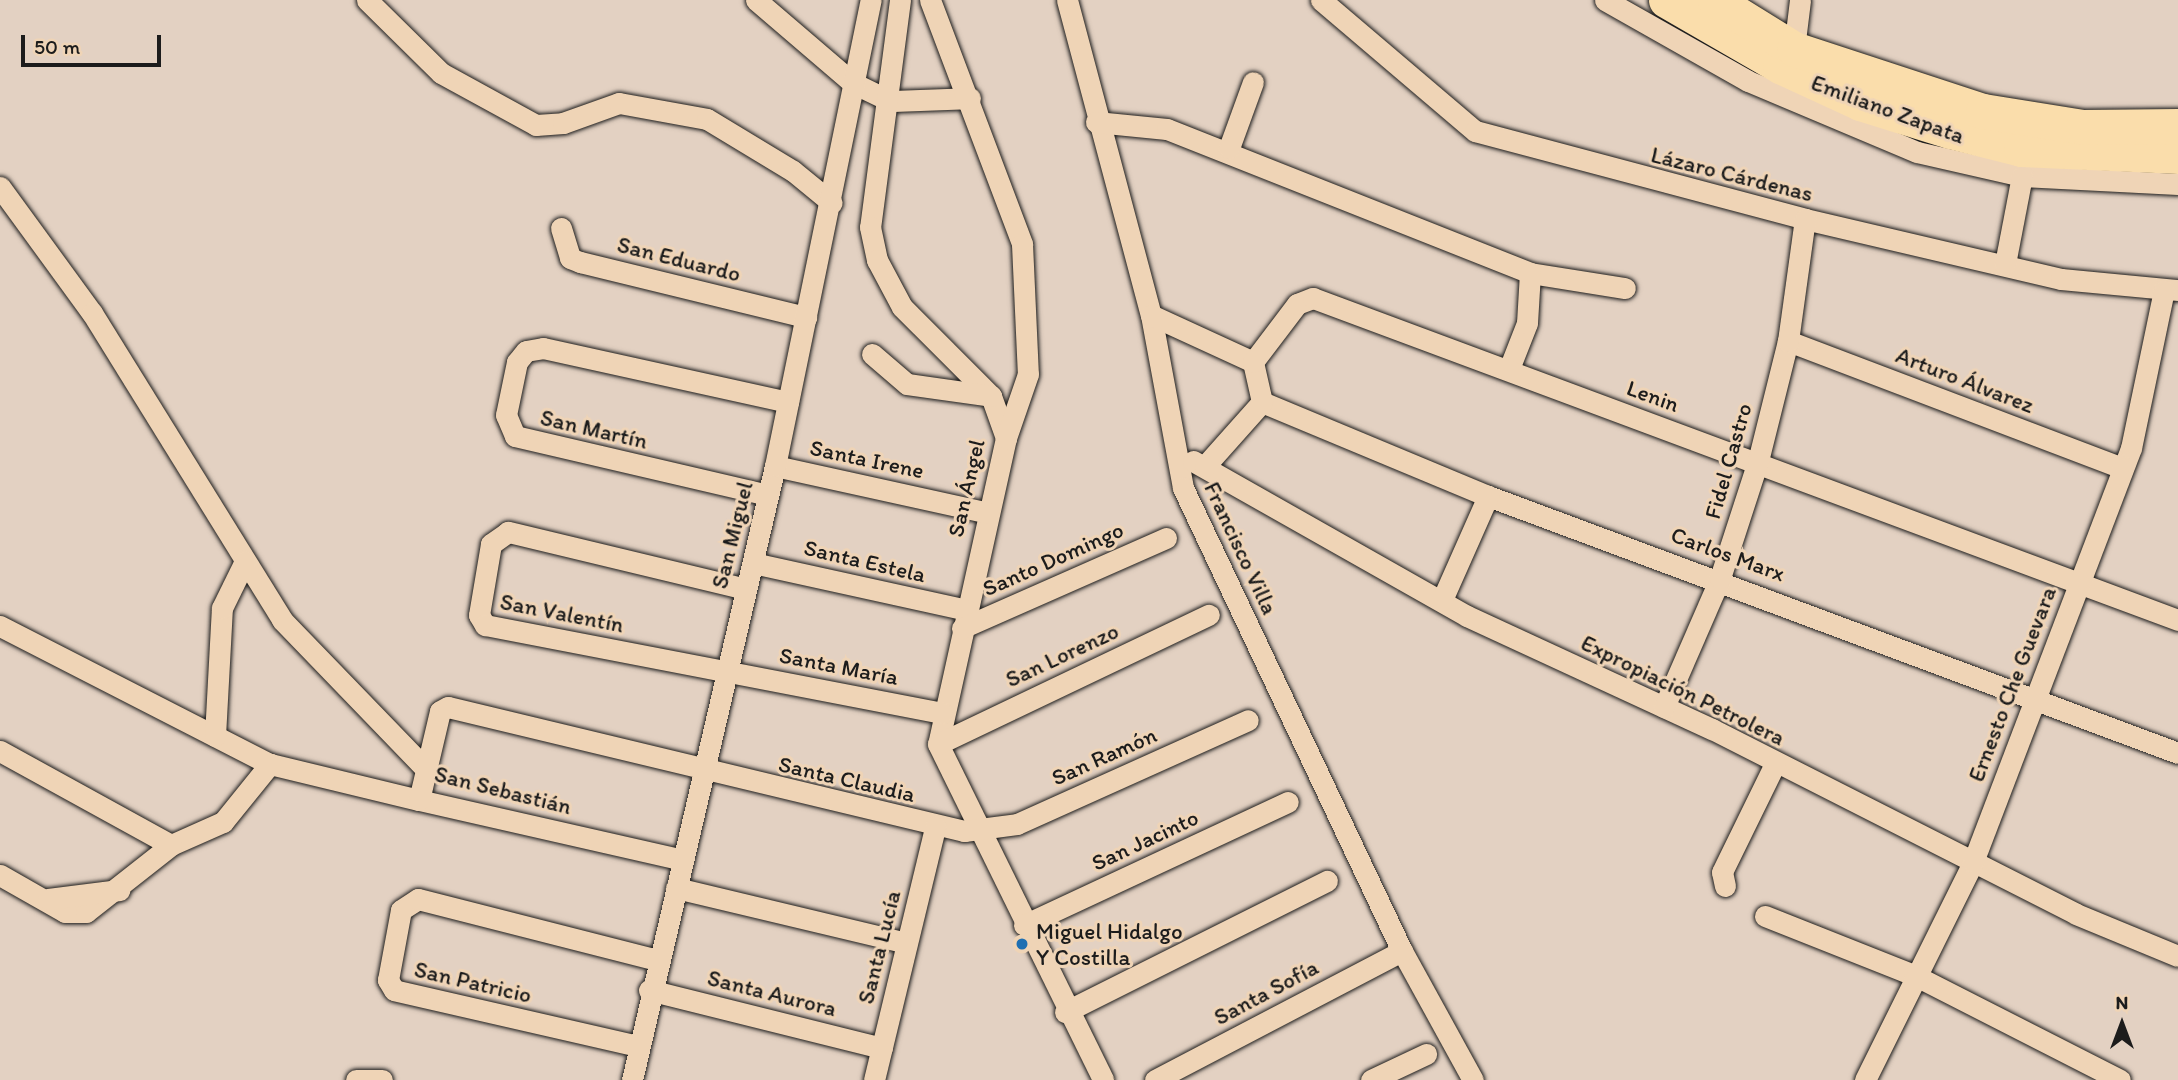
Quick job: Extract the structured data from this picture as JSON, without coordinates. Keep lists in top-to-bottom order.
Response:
{
  "streets": {
    "street": [
      "Emiliano Zapata",
      "Lázaro Cárdenas",
      "San Eduardo",
      "Arturo Álvarez",
      "Lenin",
      "San Martín",
      "Santa Irene",
      "Fidel Castro",
      "San Ángel",
      "San Miguel",
      "Francisco Villa",
      "Carlos Marx",
      "Santo Domingo",
      "Santa Estela",
      "San Valentín",
      "San Lorenzo",
      "Santa María",
      "Ernesto Che Guevara",
      "Expropiación Petrolera",
      "San Ramón",
      "Santa Claudia",
      "San Sebastián",
      "San Jacinto",
      "Santa Lucía",
      "San Patricio",
      "Santa Sofía",
      "Santa Aurora"
    ]
  },
  "crossings": [
    ["Lázaro Cárdenas", "Fidel Castro"],
    ["Lázaro Cárdenas", "Ernesto Che Guevara"],
    ["San Eduardo", "San Miguel"],
    ["Arturo Álvarez", "Fidel Castro"],
    ["Arturo Álvarez", "Ernesto Che Guevara"],
    ["Lenin", "Fidel Castro"],
    ["Lenin", "Ernesto Che Guevara"],
    ["San Martín", "San Miguel"],
    ["Santa Irene", "San Ángel"],
    ["Santa Irene", "San Miguel"],
    ["Fidel Castro", "Carlos Marx"],
    ["Fidel Castro", "Expropiación Petrolera"],
    ["San Ángel", "Santo Domingo"],
    ["San Ángel", "Santa Estela"],
    ["San Ángel", "San Lorenzo"],
    ["San Ángel", "Santa María"],
    ["San Miguel", "Santa Estela"],
    ["San Miguel", "San Valentín"],
    ["San Miguel", "Santa María"],
    ["San Miguel", "Santa Claudia"],
    ["San Miguel", "San Sebastián"],
    ["San Miguel", "San Patricio"],
    ["San Miguel", "Santa Aurora"],
    ["Francisco Villa", "Expropiación Petrolera"],
    ["Francisco Villa", "Santa Sofía"],
    ["Carlos Marx", "Ernesto Che Guevara"],
    ["Santo Domingo", "Santa Estela"],
    ["San Valentín", "Santa María"],
    ["Ernesto Che Guevara", "Expropiación Petrolera"],
    ["San Ramón", "Santa Claudia"],
    ["Santa Claudia", "San Sebastián"],
    ["Santa Claudia", "Santa Lucía"],
    ["Santa Lucía", "Santa Aurora"]
  ],
  "places": ["Miguel Hidalgo Y Costilla"],
  "scale_bar": "50 m",
  "north": "top"
}
